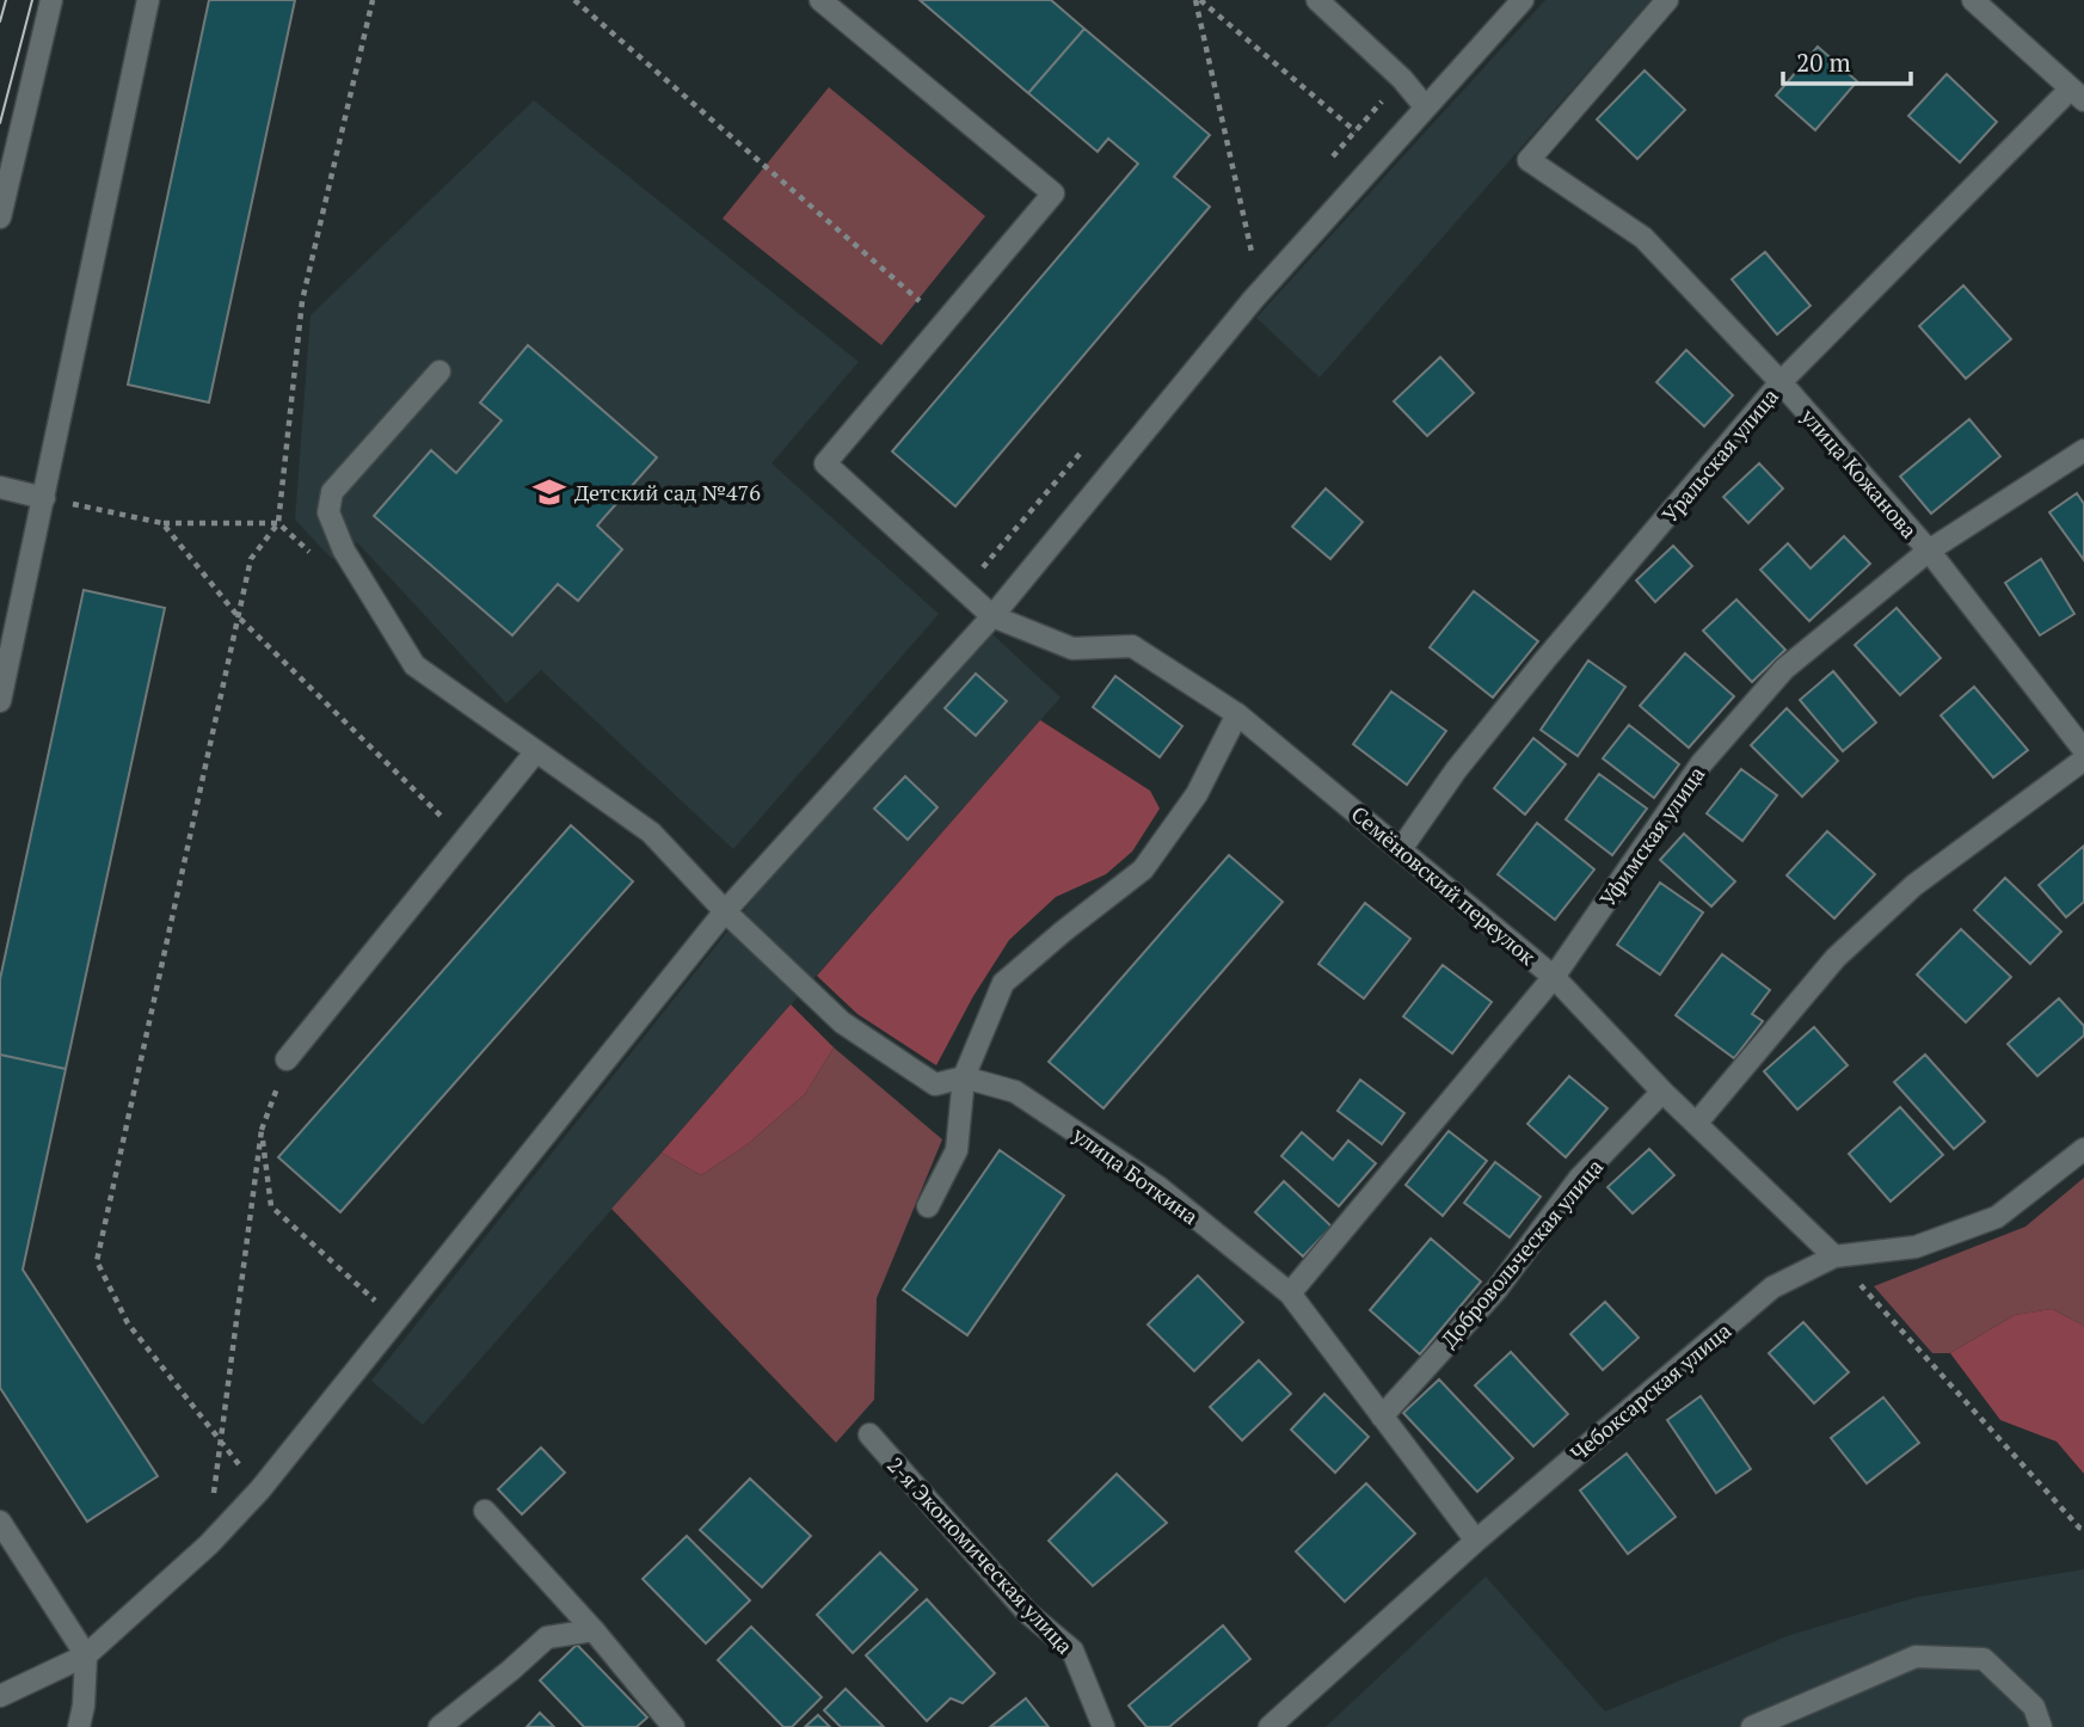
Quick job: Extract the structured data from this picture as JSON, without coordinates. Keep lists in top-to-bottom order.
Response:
{
  "streets": {
    "street": [
      "Уральская улица",
      "улица Кожанова",
      "Уфимская улица",
      "Семёновский переулок",
      "улица Боткина",
      "Добровольческая улица",
      "Чебоксарская улица",
      "2-я Экономическая улица"
    ]
  },
  "crossings": [
    ["Уральская улица", "улица Кожанова"],
    ["Уральская улица", "Семёновский переулок"],
    ["улица Кожанова", "Уфимская улица"],
    ["Уфимская улица", "Семёновский переулок"],
    ["Уфимская улица", "улица Боткина"],
    ["Семёновский переулок", "Добровольческая улица"],
    ["Семёновский переулок", "Чебоксарская улица"],
    ["улица Боткина", "Добровольческая улица"],
    ["улица Боткина", "Чебоксарская улица"]
  ],
  "places": {
    "school or university": ["Детский сад №476"]
  },
  "scale_bar": "20 m"
}
